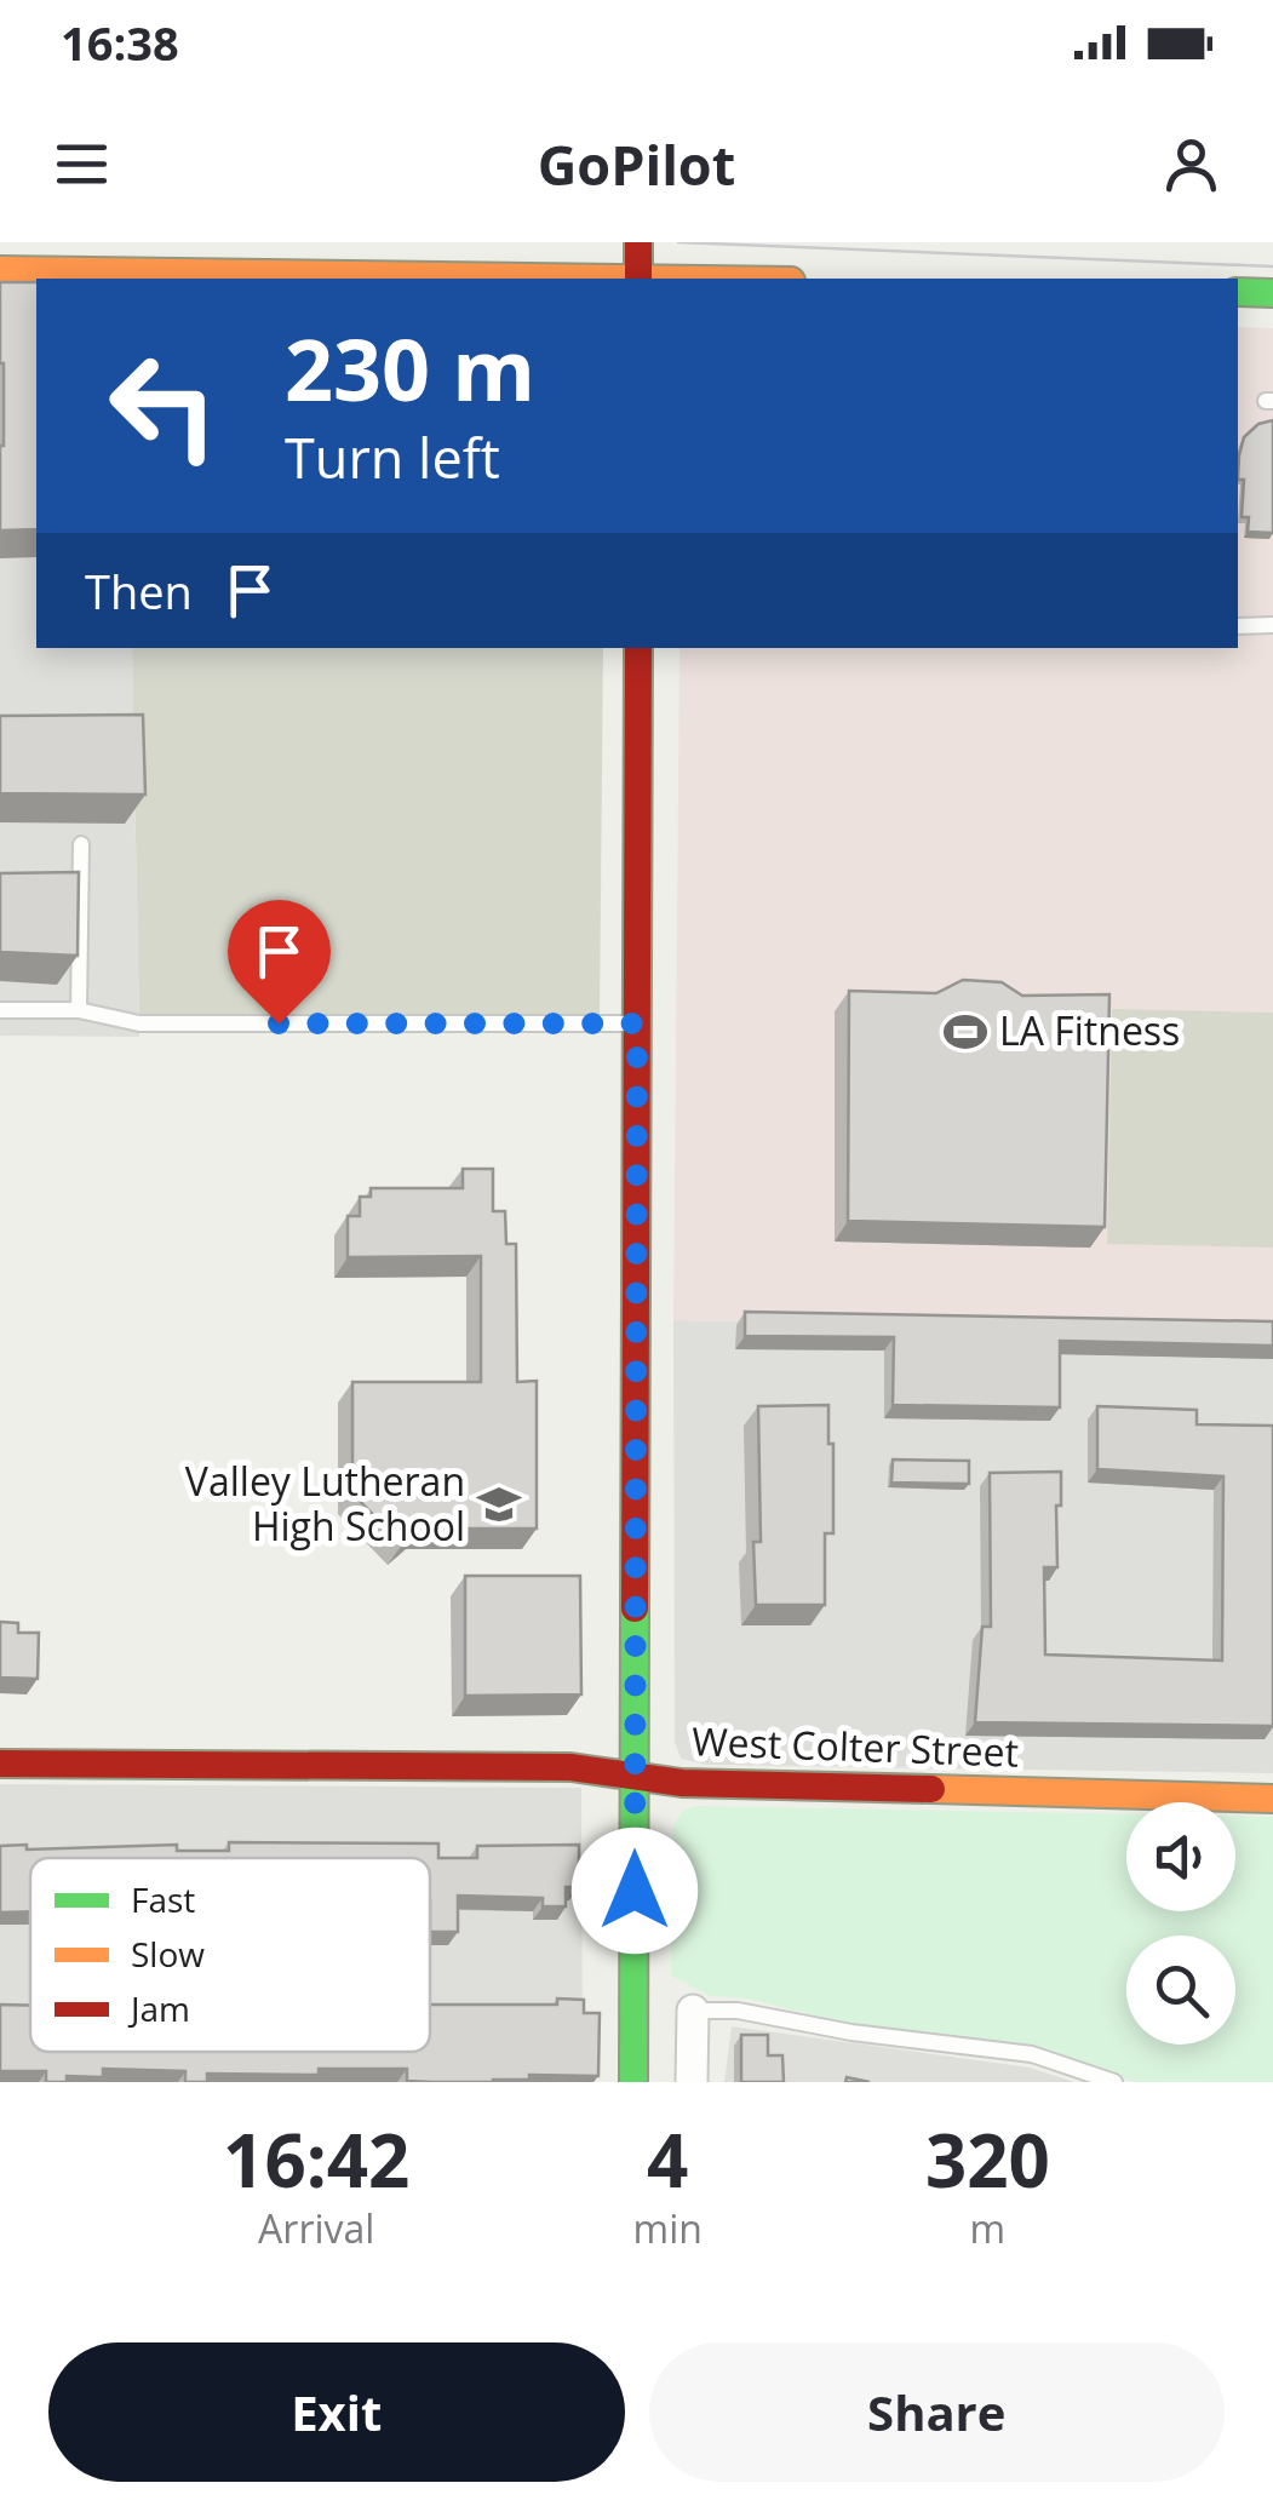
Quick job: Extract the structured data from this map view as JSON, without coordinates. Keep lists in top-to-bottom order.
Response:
{
  "streets": {
    "main road": ["West Colter Street"]
  },
  "places": {
    "sports": ["LA Fitness"],
    "school or university": ["Valley Lutheran High School"]
  },
  "legend": ["Fast", "Slow", "Jam"],
  "page": {
    "status": "16:38",
    "header": "GoPilot",
    "turn": ["230 m", "Turn left"],
    "then": "Then",
    "eta": [
      "16:42",
      "Arrival",
      "4",
      "min",
      "320",
      "m"
    ],
    "buttons": ["Exit", "Share"]
  }
}
